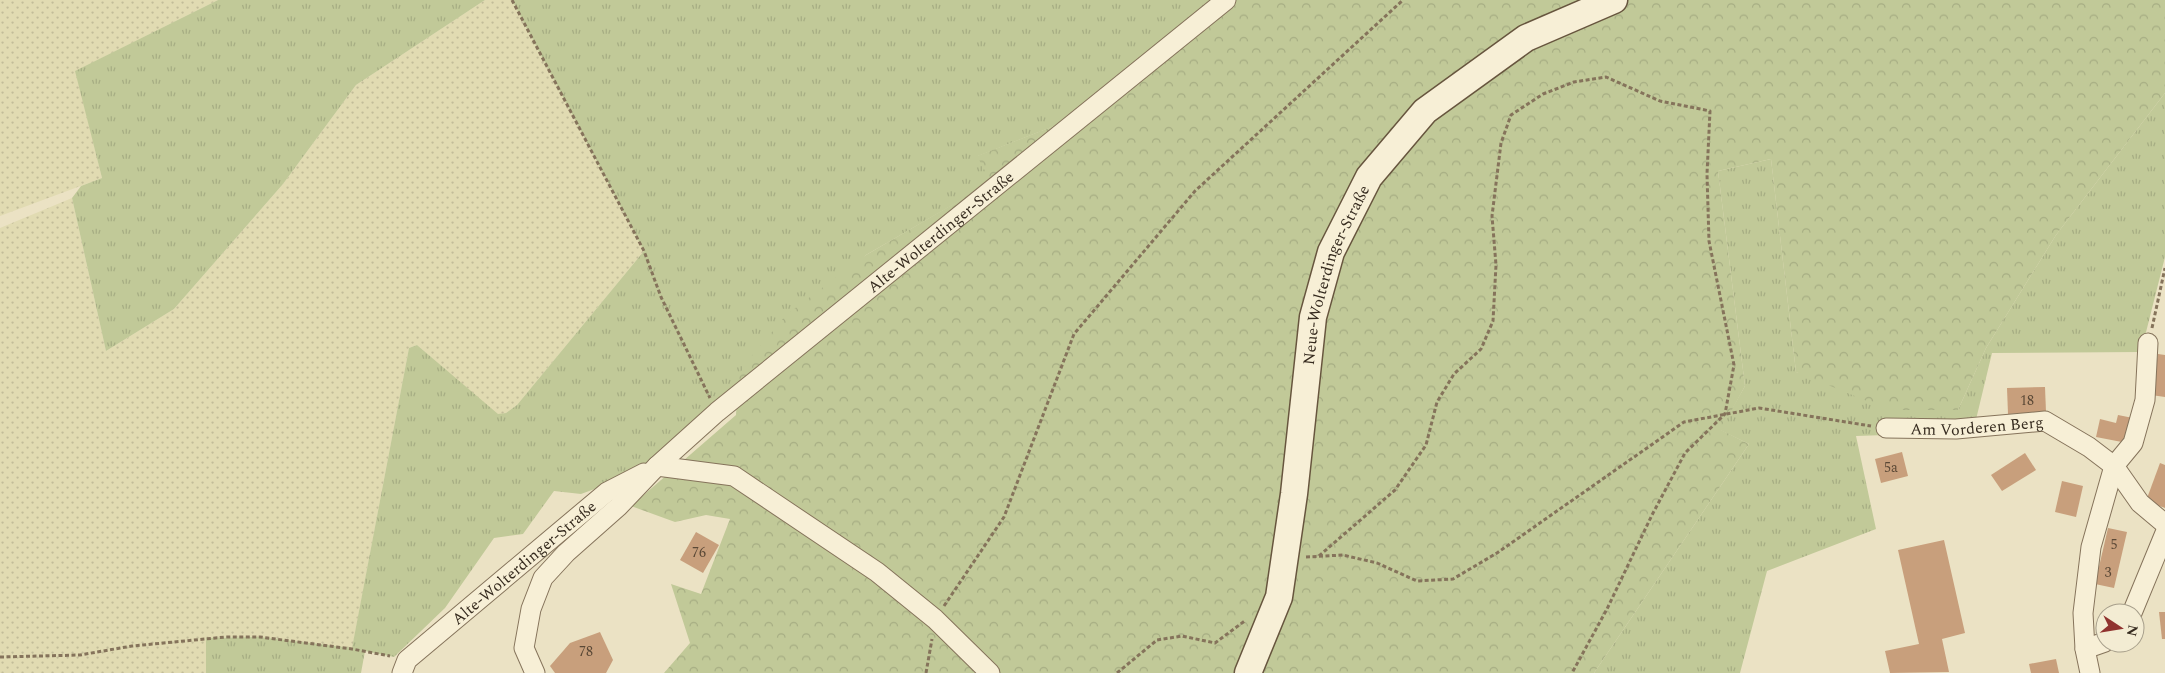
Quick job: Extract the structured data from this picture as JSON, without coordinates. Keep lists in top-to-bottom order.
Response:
{
  "streets": {
    "main road": ["Neue-Wolterdinger-Straße"],
    "street": ["Alte-Wolterdinger-Straße", "Am Vorderen Berg"]
  },
  "house_numbers": [
    "18",
    "5a",
    "5",
    "76",
    "3",
    "78"
  ],
  "north": "right"
}
